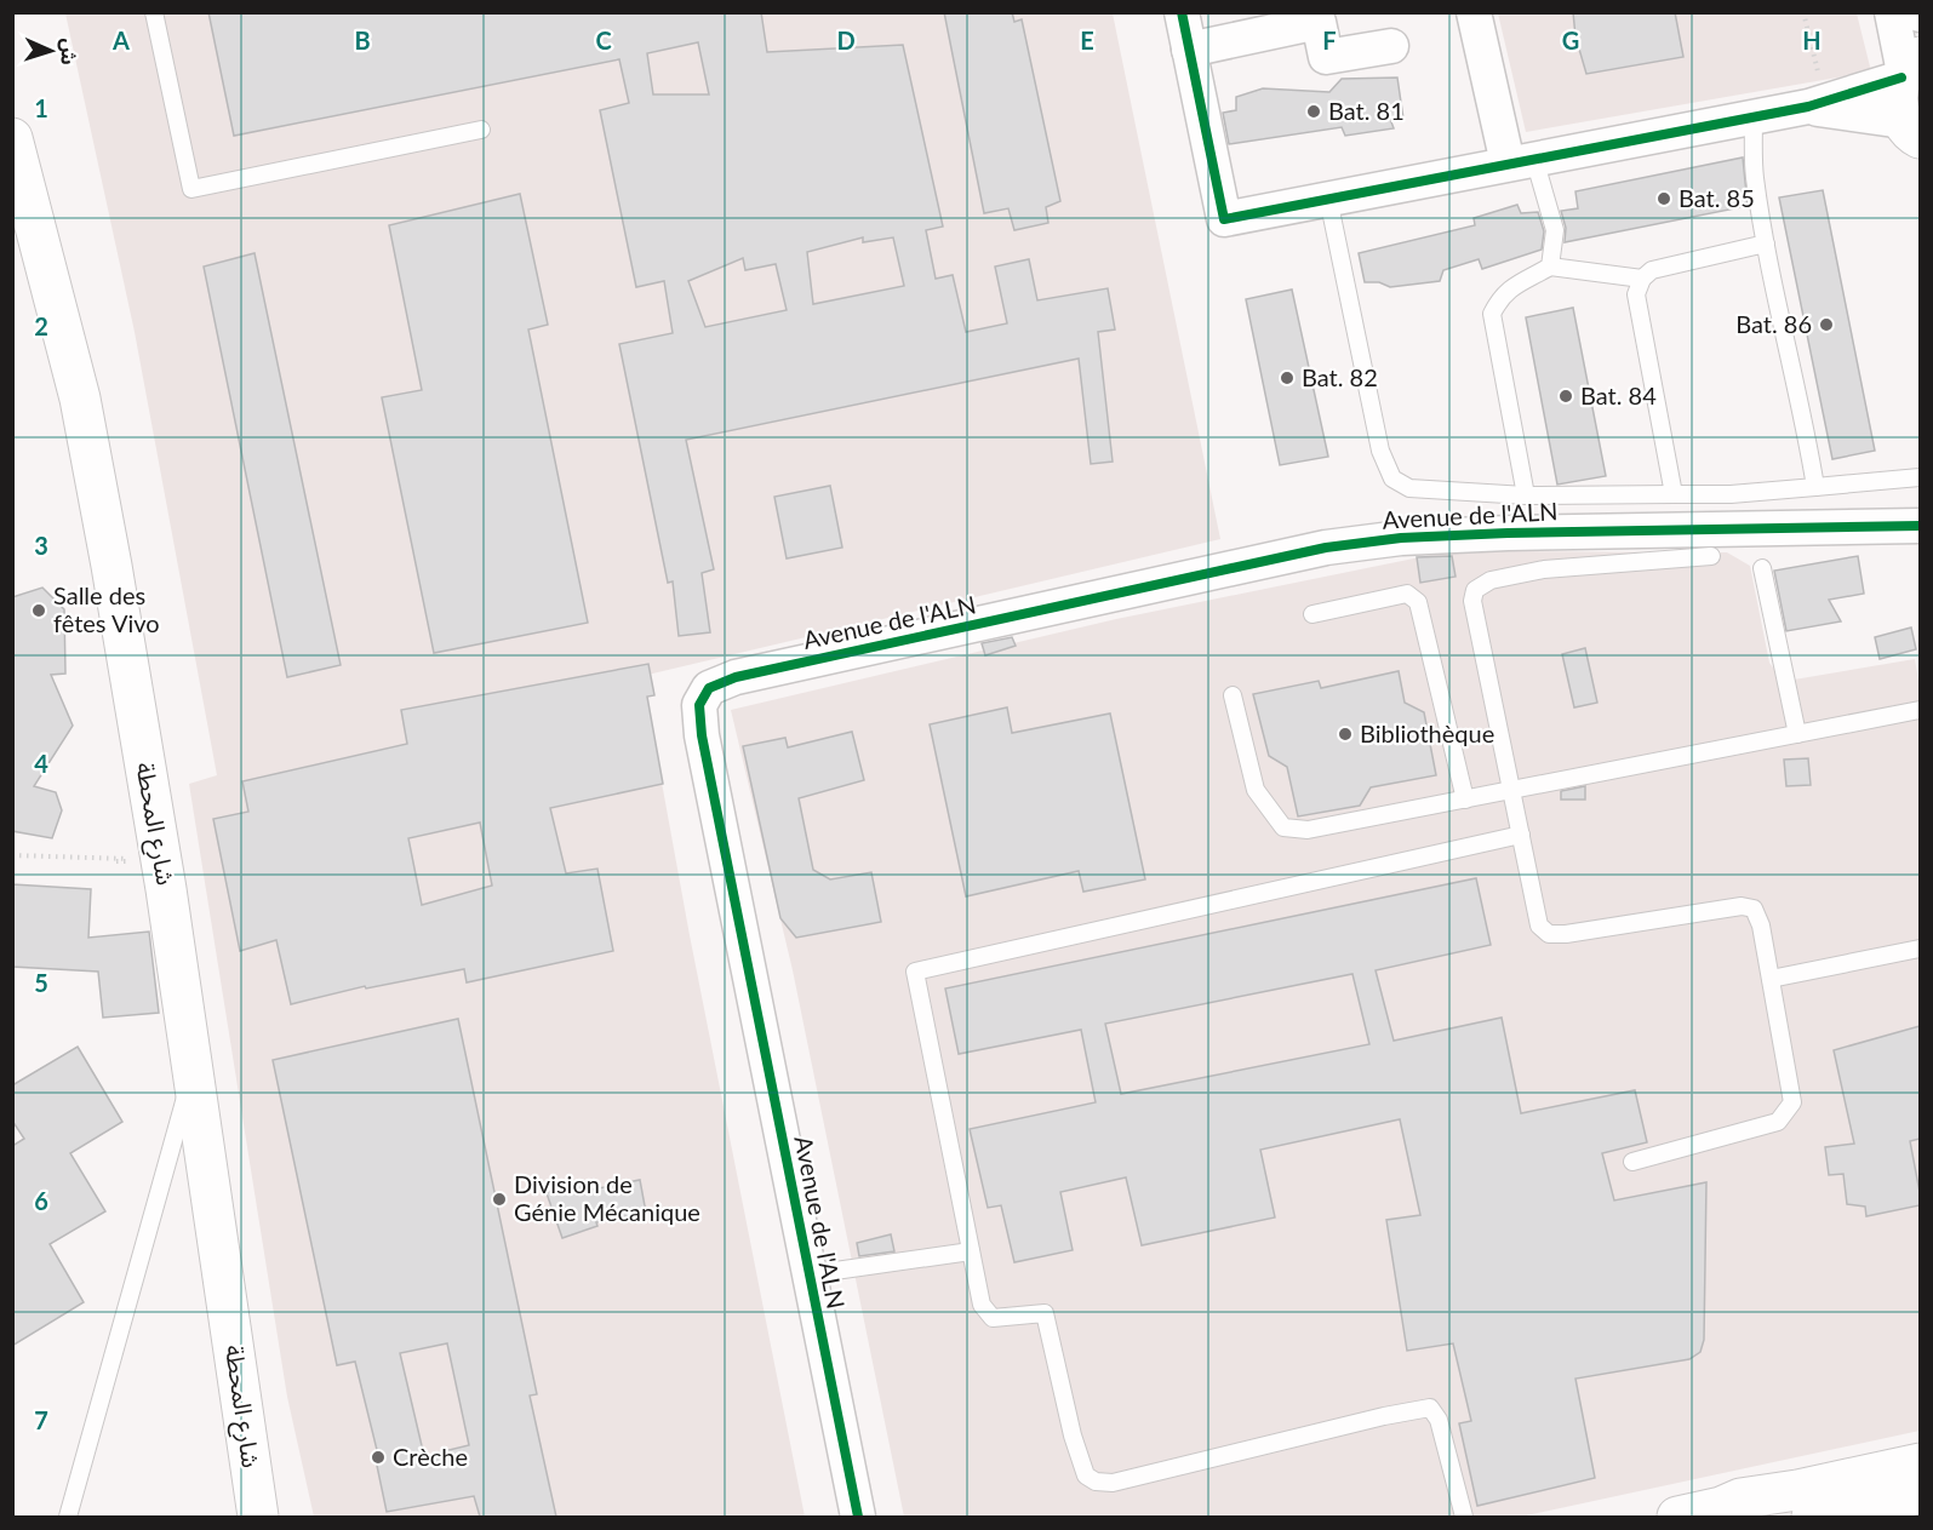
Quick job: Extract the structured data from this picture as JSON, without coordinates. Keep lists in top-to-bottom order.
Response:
{
  "streets": {
    "main road": ["شارع المحطة"],
    "street": ["Avenue de l'ALN"]
  },
  "places": [
    "Bat. 81",
    "Bat. 85",
    "Bat. 86",
    "Bat. 82",
    "Bat. 84",
    "Salle des fêtes Vivo",
    "Bibliothèque",
    "Division de Génie Mécanique",
    "Crèche"
  ],
  "north": "right",
  "grid": {
    "columns": [
      "A",
      "B",
      "C",
      "D",
      "E",
      "F",
      "G",
      "H"
    ],
    "rows": [
      "1",
      "2",
      "3",
      "4",
      "5",
      "6",
      "7"
    ]
  }
}
